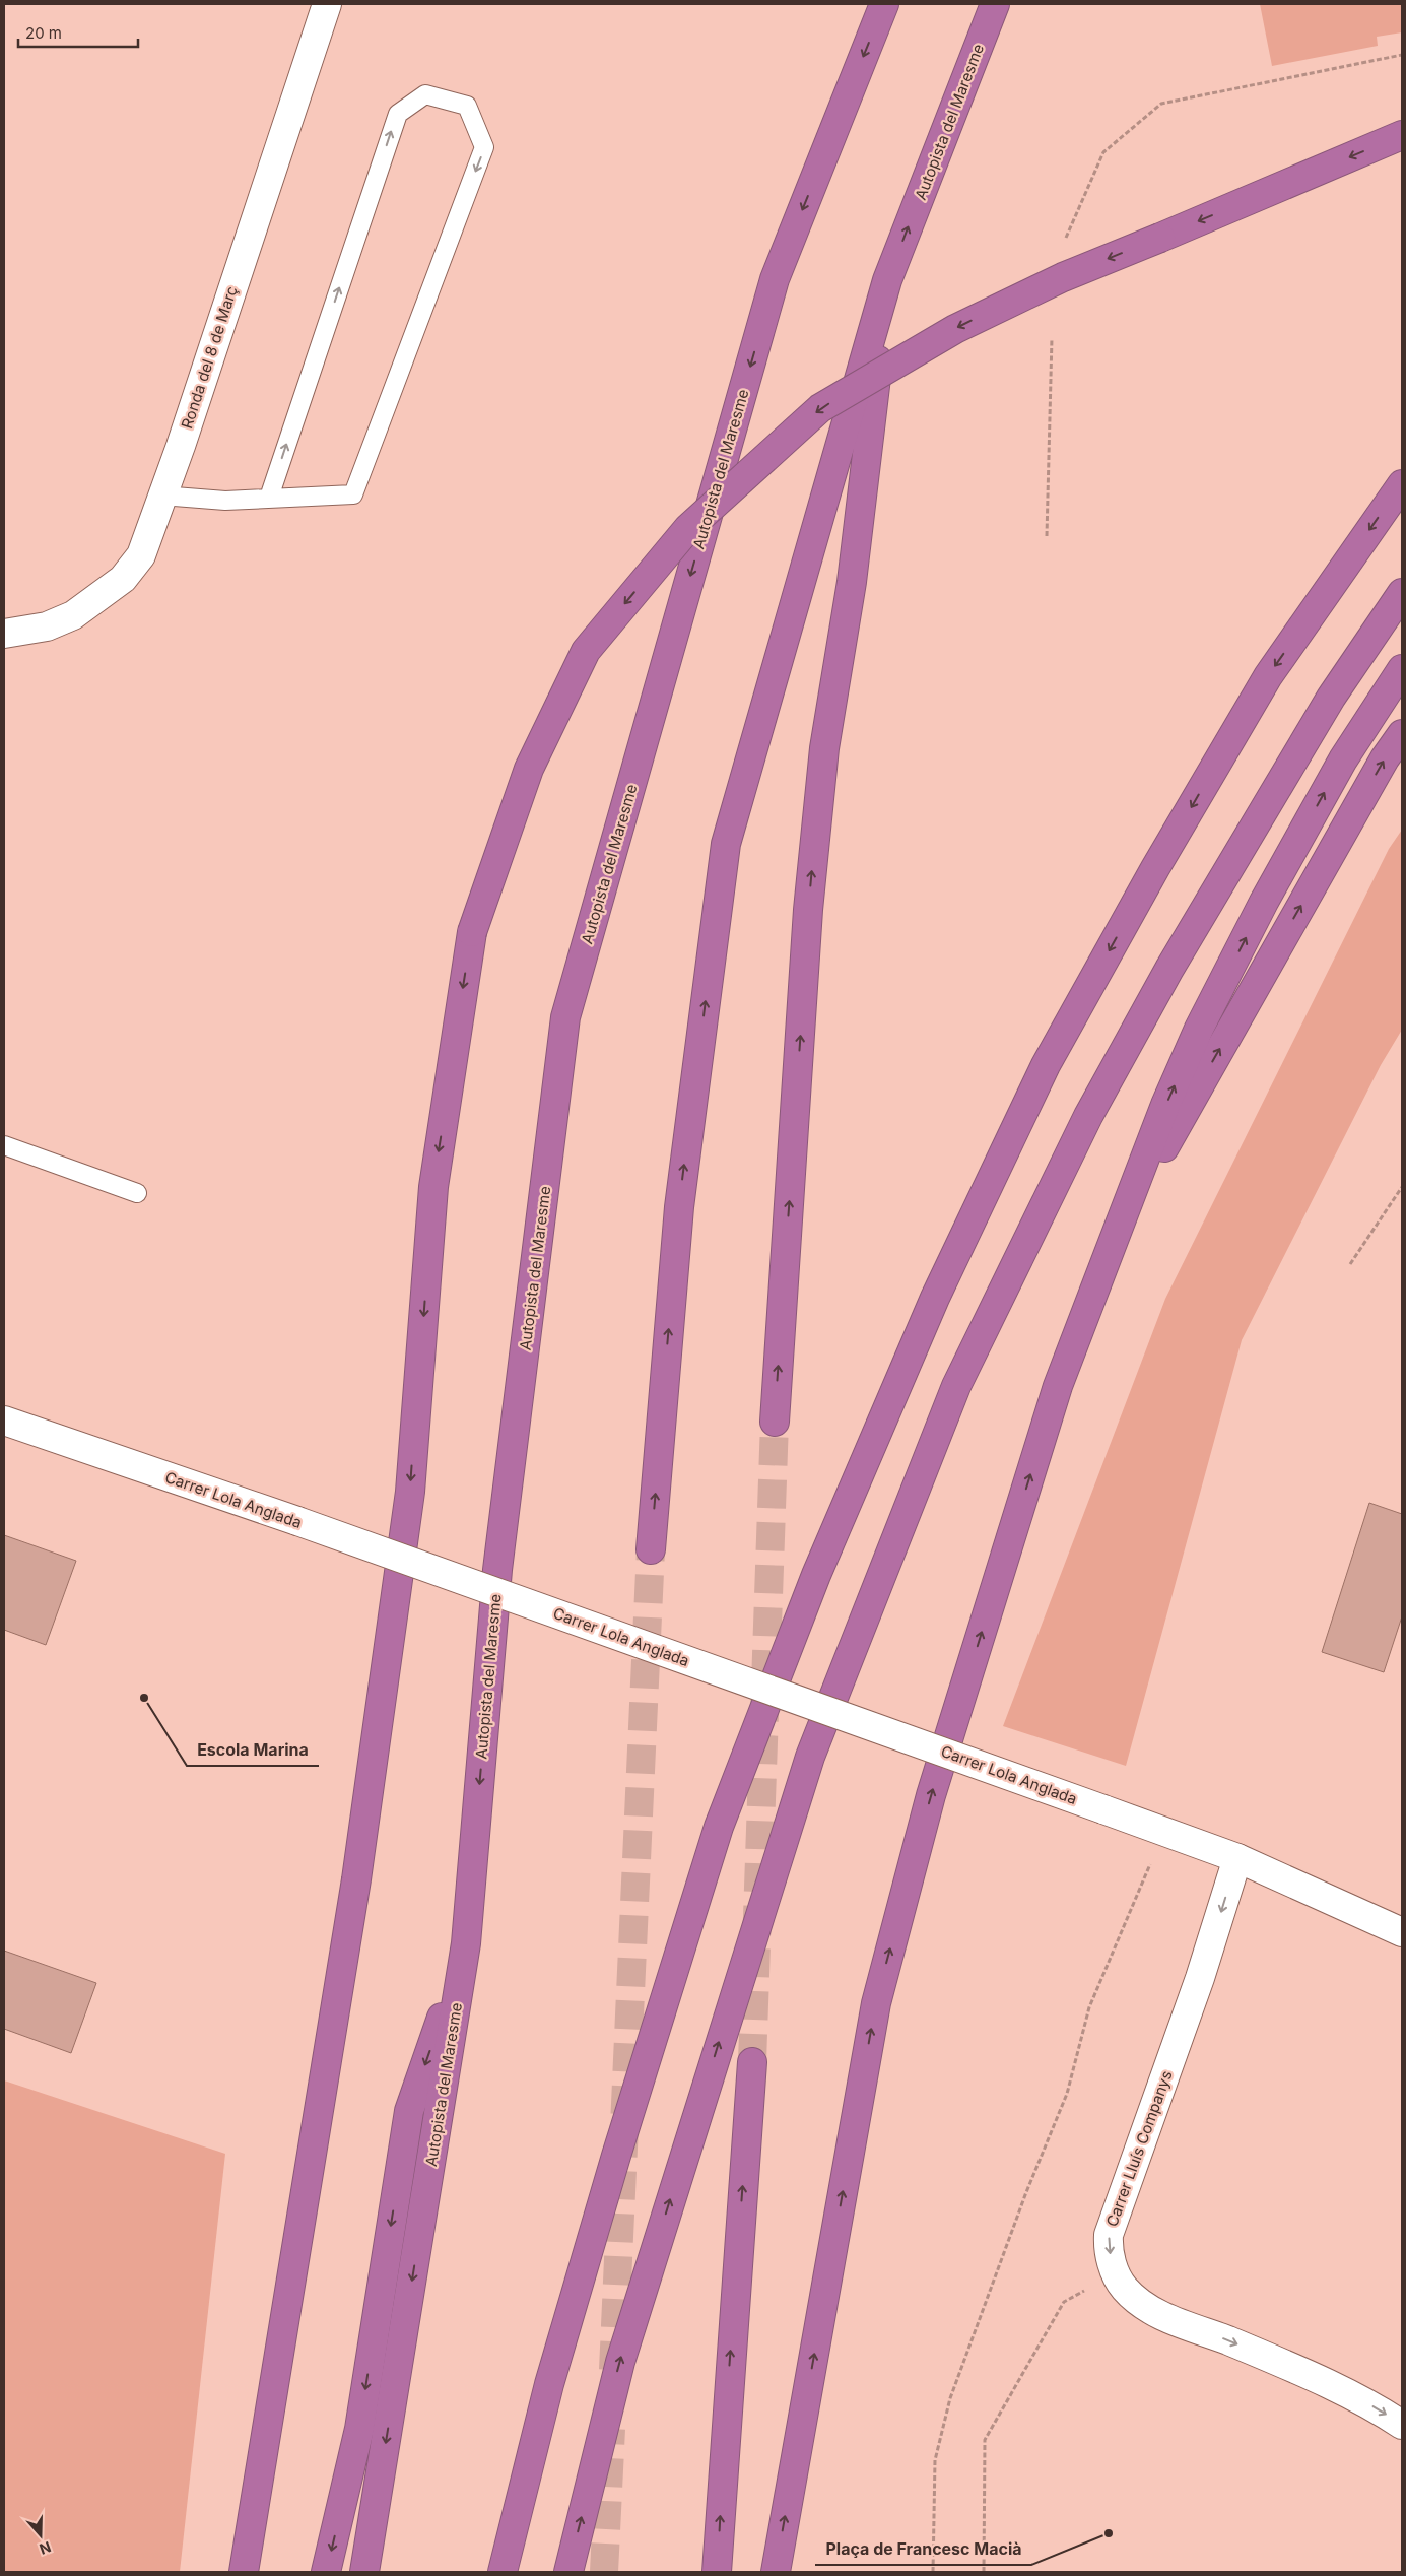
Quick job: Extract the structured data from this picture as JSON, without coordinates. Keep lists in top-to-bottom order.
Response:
{
  "streets": {
    "highway": ["Autopista del Maresme"],
    "street": ["Ronda del 8 de Març", "Carrer Lola Anglada", "Carrer Lluís Companys"]
  },
  "crossings": [
    ["Carrer Lola Anglada", "Carrer Lluís Companys"]
  ],
  "places": ["Escola Marina", "Plaça de Francesc Macià"],
  "scale_bar": "20 m",
  "north": "bottom"
}
